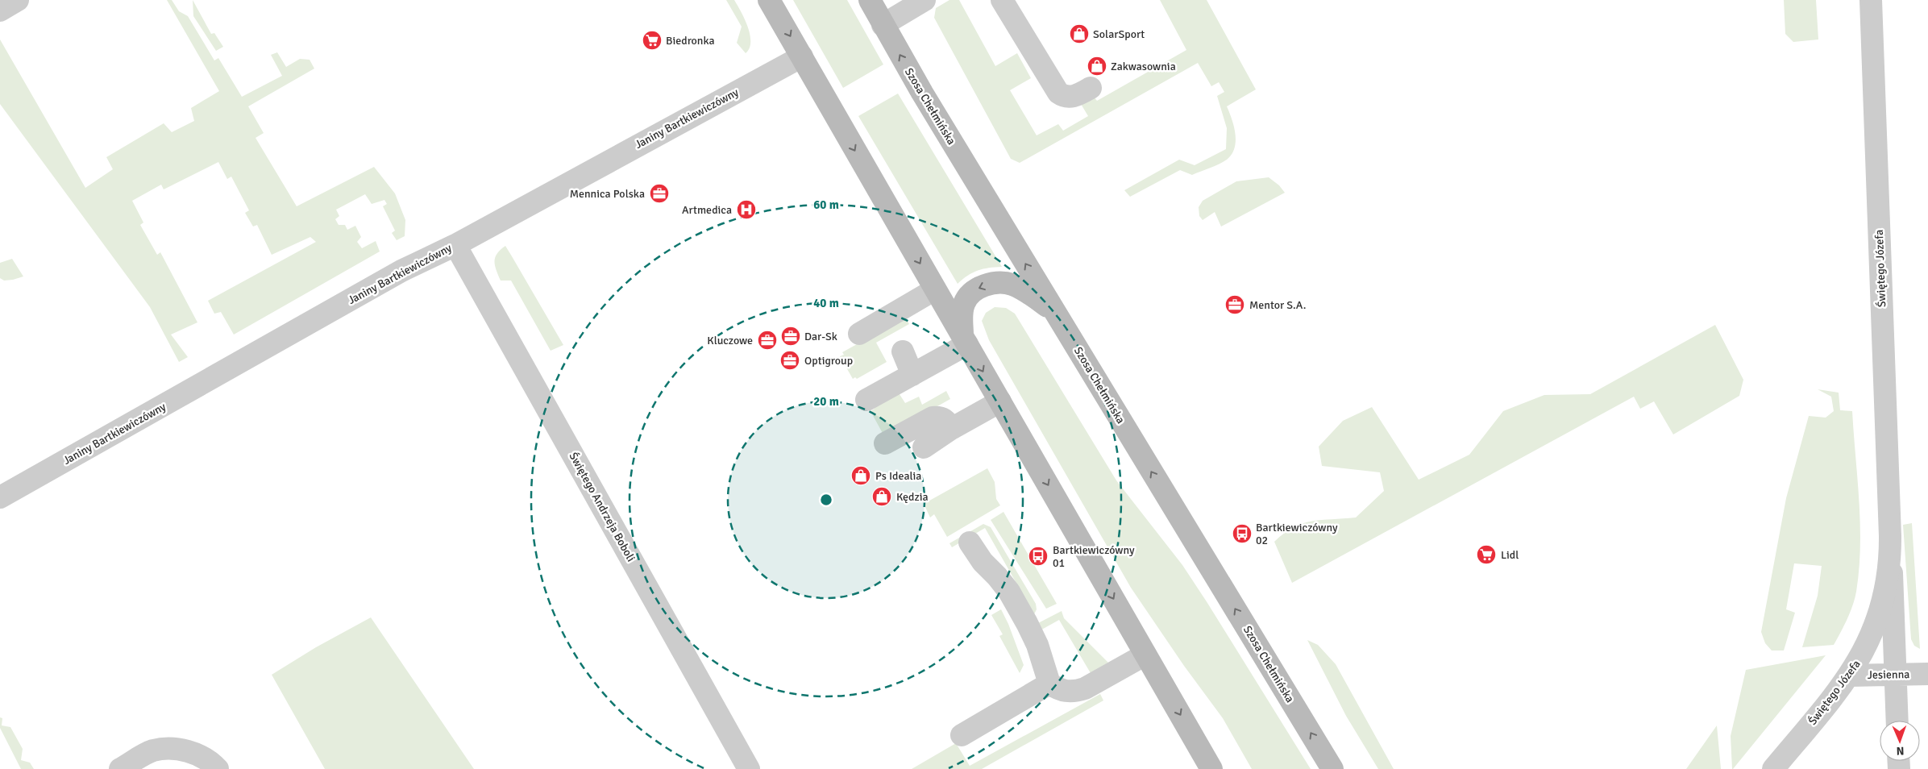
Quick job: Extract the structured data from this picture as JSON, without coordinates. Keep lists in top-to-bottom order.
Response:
{
  "streets": {
    "main road": ["Szosa Chełmińska"],
    "street": [
      "Janiny Bartkiewiczówny",
      "Świętego Józefa",
      "Świętego Andrzeja Boboli",
      "Jesienna"
    ]
  },
  "crossings": [
    ["Janiny Bartkiewiczówny", "Świętego Andrzeja Boboli"],
    ["Świętego Józefa", "Jesienna"]
  ],
  "places": {
    "shop": [
      "SolarSport",
      "Zakwasownia",
      "Ps Idealia",
      "Kędzia"
    ],
    "supermarket": ["Biedronka", "Lidl"],
    "office": [
      "Mennica Polska",
      "Mentor S.A.",
      "Dar-Sk",
      "Kluczowe",
      "Optigroup"
    ],
    "hospital": ["Artmedica"],
    "bus stop": ["Bartkiewiczówny 02", "Bartkiewiczówny 01"]
  },
  "north": "bottom",
  "rings": ["60 m", "40 m", "20 m"]
}
